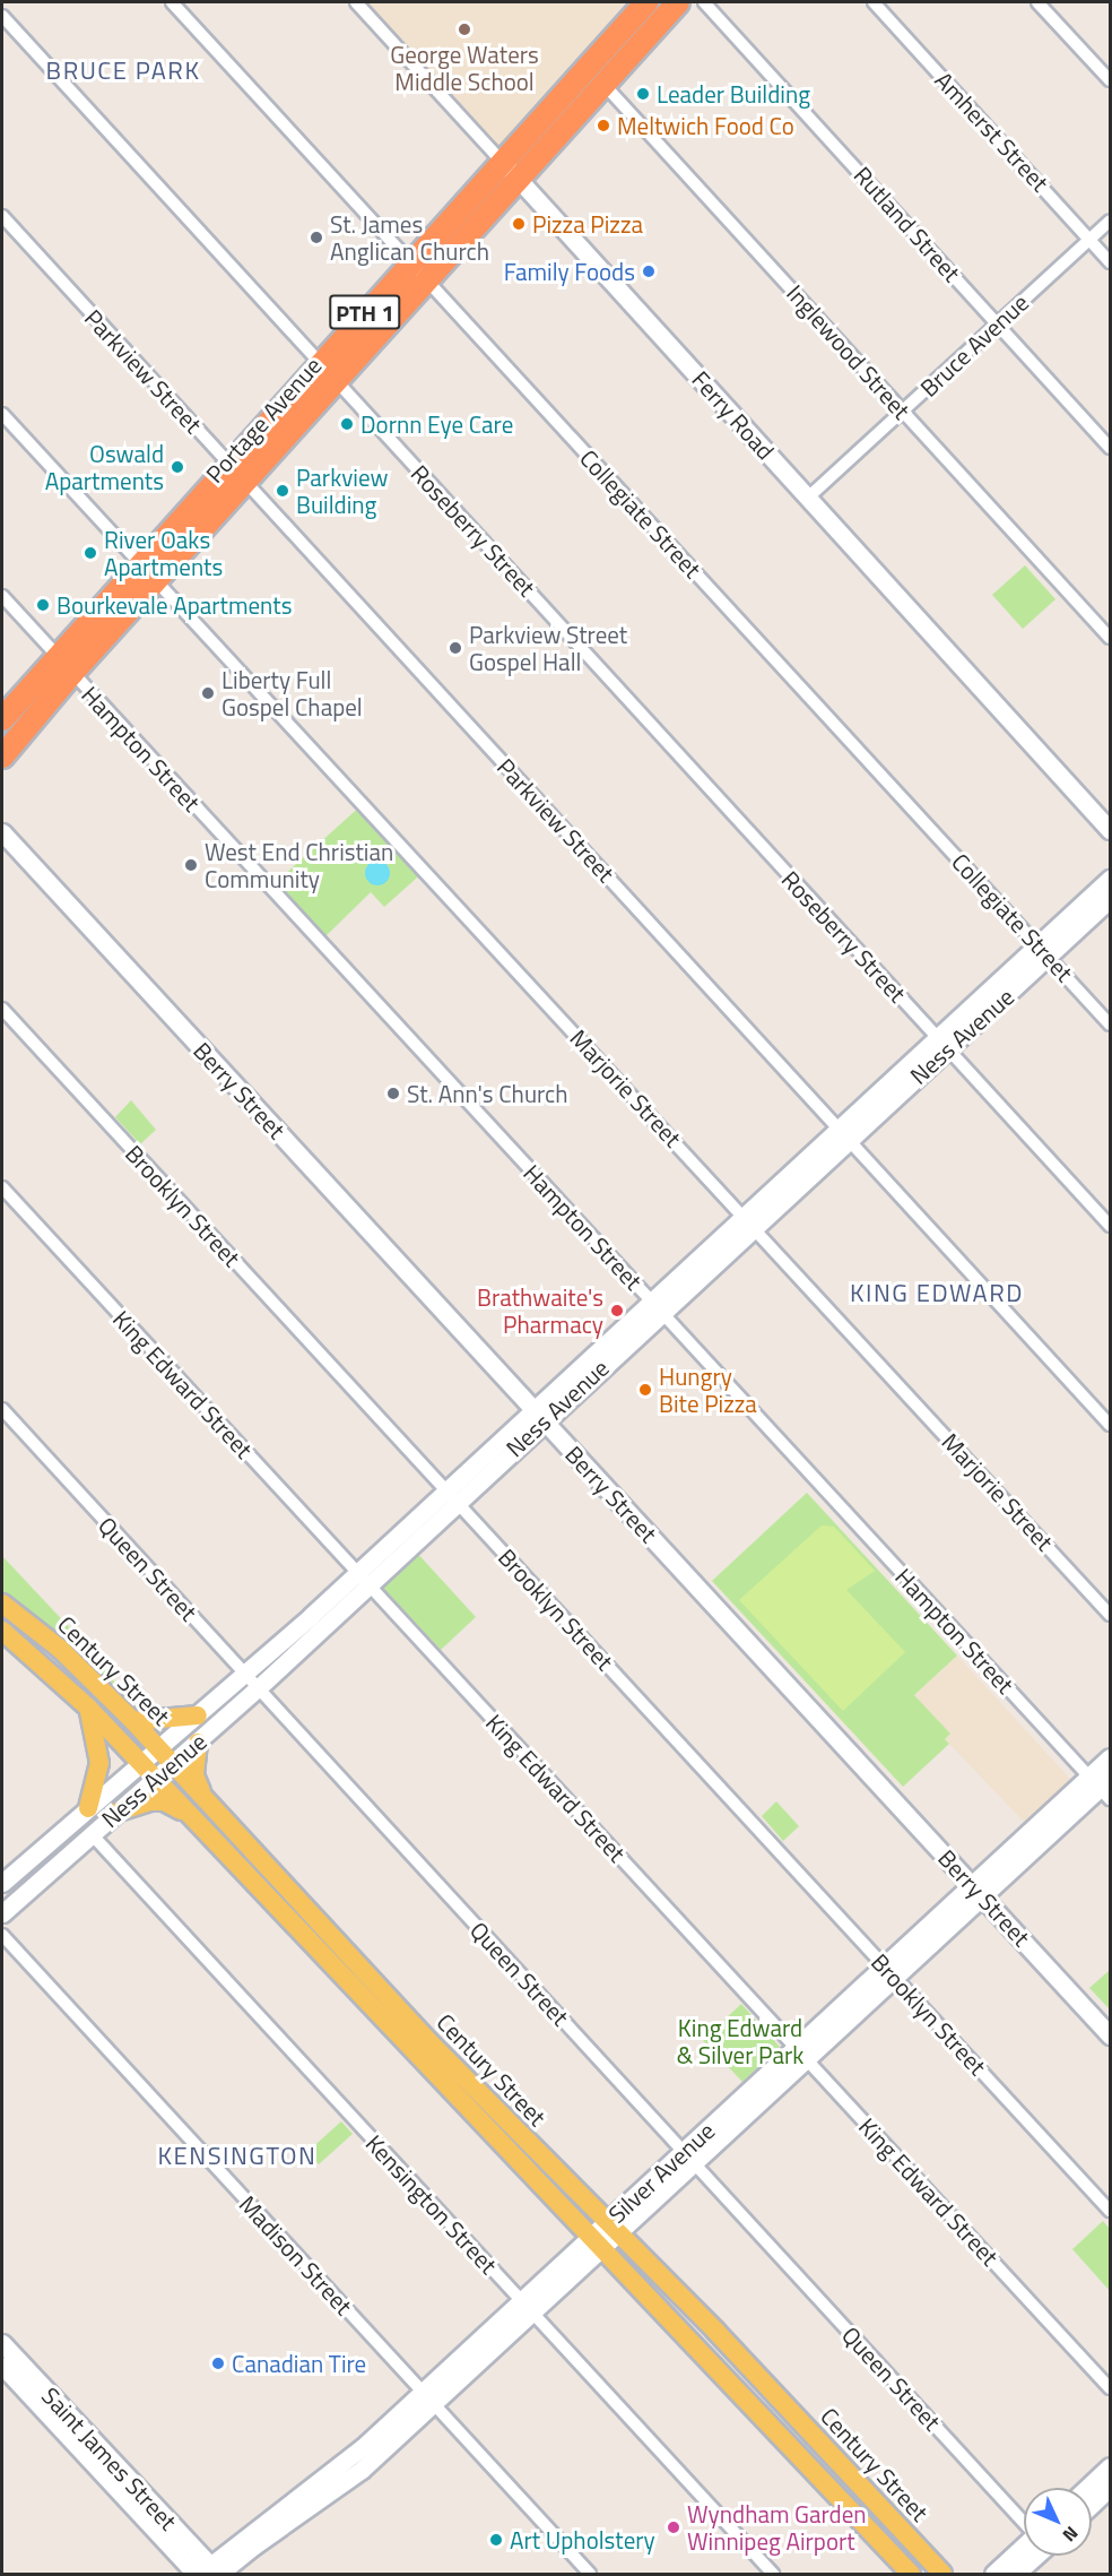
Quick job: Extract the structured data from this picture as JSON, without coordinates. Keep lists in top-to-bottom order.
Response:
{
  "streets": {
    "highway": ["PTH 1", "Portage Avenue"],
    "main road": [
      "Ferry Road",
      "Ness Avenue",
      "Berry Street",
      "Century Street",
      "Silver Avenue",
      "Saint James Street"
    ],
    "street": [
      "Amherst Street",
      "Rutland Street",
      "Bruce Avenue",
      "Inglewood Street",
      "Parkview Street",
      "Collegiate Street",
      "Roseberry Street",
      "Hampton Street",
      "Marjorie Street",
      "Brooklyn Street",
      "King Edward Street",
      "Queen Street",
      "Kensington Street",
      "Madison Street"
    ]
  },
  "crossings": [
    ["Amherst Street", "Bruce Avenue"],
    ["Rutland Street", "Bruce Avenue"],
    ["Bruce Avenue", "Inglewood Street"],
    ["Bruce Avenue", "Ferry Road"],
    ["Inglewood Street", "Portage Avenue"],
    ["Parkview Street", "Portage Avenue"],
    ["Parkview Street", "Ness Avenue"],
    ["Ferry Road", "Portage Avenue"],
    ["Portage Avenue", "Collegiate Street"],
    ["Portage Avenue", "Roseberry Street"],
    ["Portage Avenue", "Hampton Street"],
    ["Portage Avenue", "Marjorie Street"],
    ["Collegiate Street", "Ness Avenue"],
    ["Roseberry Street", "Ness Avenue"],
    ["Hampton Street", "Ness Avenue"],
    ["Hampton Street", "Silver Avenue"],
    ["Ness Avenue", "Marjorie Street"],
    ["Ness Avenue", "Berry Street"],
    ["Ness Avenue", "Brooklyn Street"],
    ["Ness Avenue", "King Edward Street"],
    ["Ness Avenue", "Queen Street"],
    ["Ness Avenue", "Century Street"],
    ["Ness Avenue", "Kensington Street"],
    ["Berry Street", "Silver Avenue"],
    ["Brooklyn Street", "Silver Avenue"],
    ["King Edward Street", "Silver Avenue"],
    ["Queen Street", "Silver Avenue"],
    ["Century Street", "Silver Avenue"],
    ["Silver Avenue", "Kensington Street"],
    ["Silver Avenue", "Madison Street"],
    ["Silver Avenue", "Saint James Street"]
  ],
  "districts": ["BRUCE PARK", "KING EDWARD", "KENSINGTON"],
  "parks": ["King Edward & Silver Park"],
  "places": [
    "George Waters Middle School",
    "Leader Building",
    "Meltwich Food Co",
    "Pizza Pizza",
    "St. James Anglican Church",
    "Family Foods",
    "Dornn Eye Care",
    "Oswald Apartments",
    "Parkview Building",
    "River Oaks Apartments",
    "Bourkevale Apartments",
    "Parkview Street Gospel Hall",
    "Liberty Full Gospel Chapel",
    "West End Christian Community",
    "St. Ann's Church",
    "Brathwaite's Pharmacy",
    "Hungry Bite Pizza",
    "Canadian Tire",
    "Wyndham Garden Winnipeg Airport",
    "Art Upholstery"
  ],
  "north": "bottom right"
}
